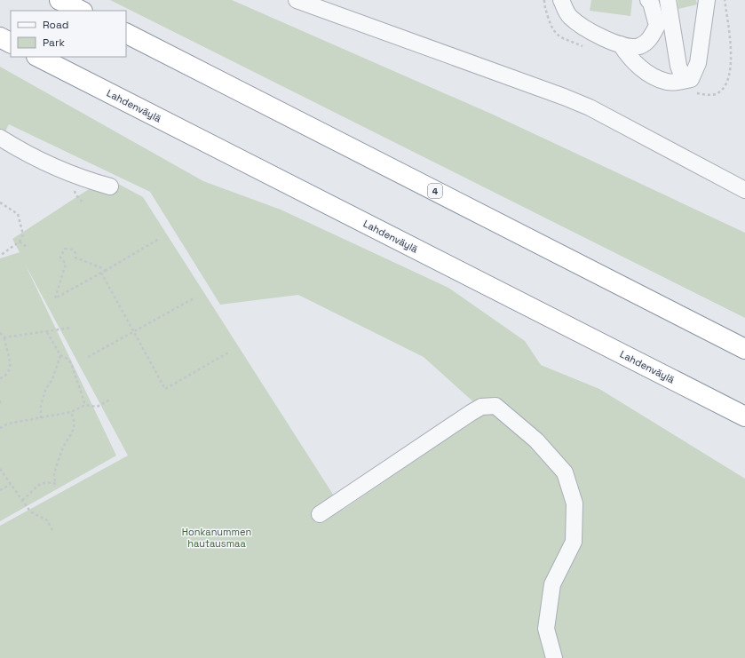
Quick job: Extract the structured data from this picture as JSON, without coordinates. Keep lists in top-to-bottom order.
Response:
{
  "streets": {
    "highway": ["Lahdenväylä", "4"]
  },
  "parks": ["Honkanummen hautausmaa"],
  "legend": ["Road", "Park"]
}
